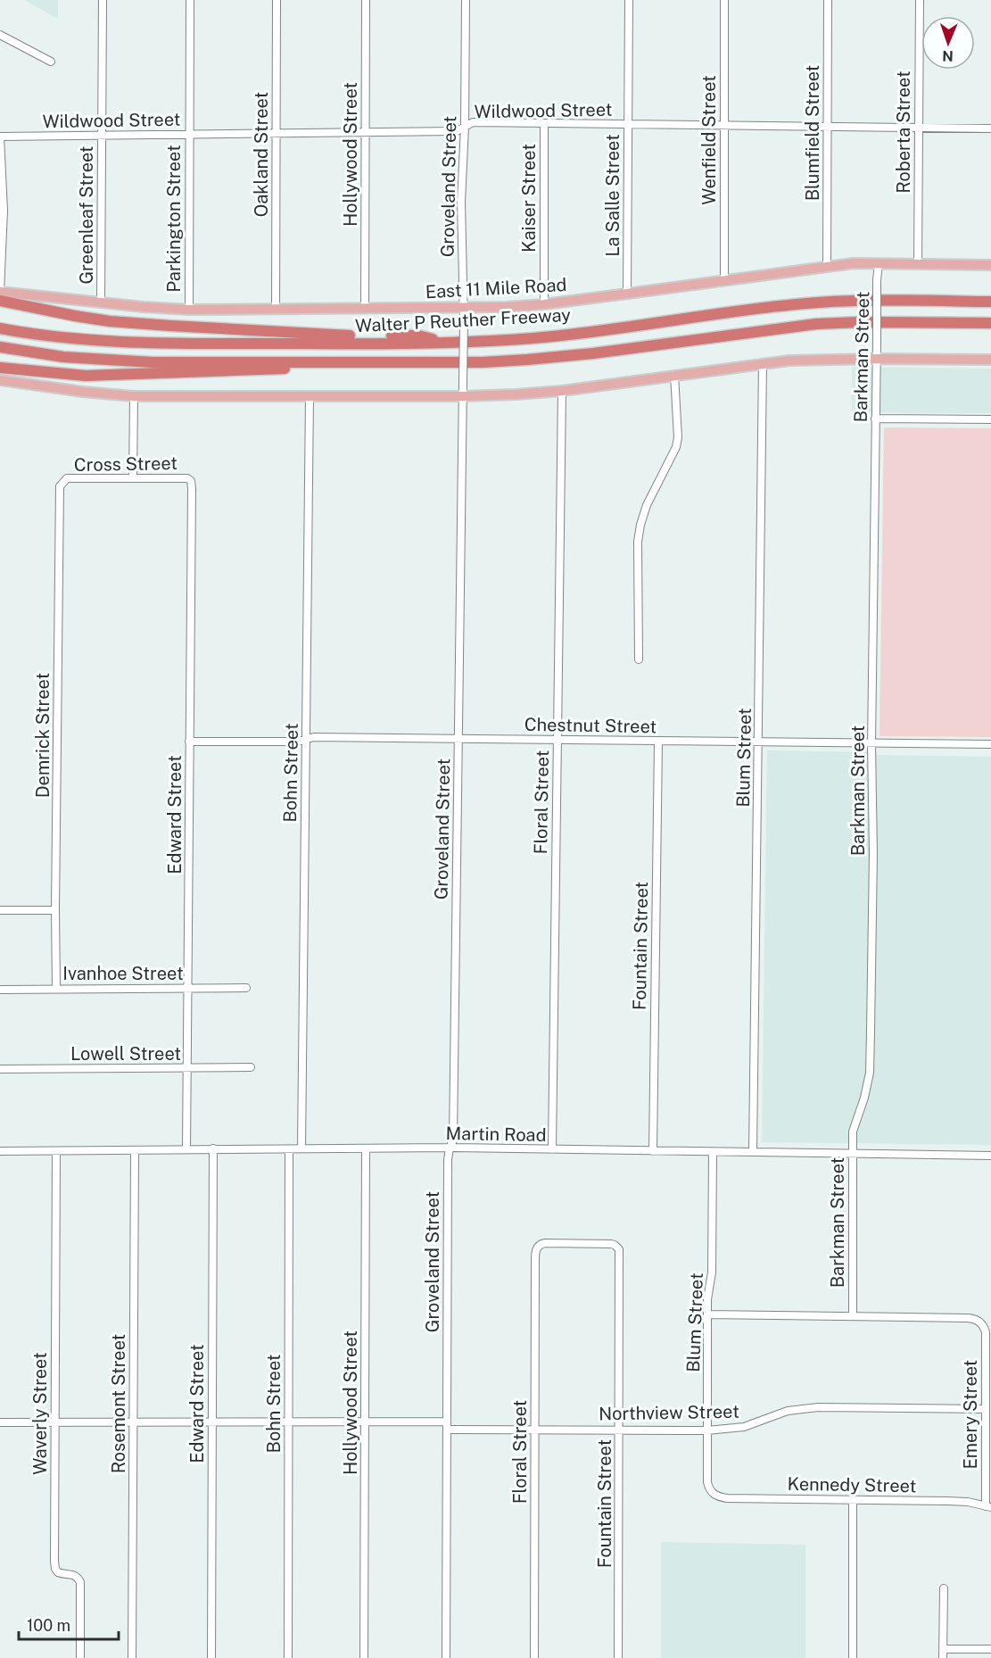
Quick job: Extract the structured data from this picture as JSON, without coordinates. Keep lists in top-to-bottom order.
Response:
{
  "streets": {
    "highway": ["Walter P Reuther Freeway"],
    "main road": ["East 11 Mile Road"],
    "street": [
      "Wildwood Street",
      "Roberta Street",
      "Blumfield Street",
      "Wenfield Street",
      "Oakland Street",
      "Hollywood Street",
      "Groveland Street",
      "La Salle Street",
      "Kaiser Street",
      "Greenleaf Street",
      "Parkington Street",
      "Barkman Street",
      "Cross Street",
      "Chestnut Street",
      "Demrick Street",
      "Blum Street",
      "Bohn Street",
      "Floral Street",
      "Edward Street",
      "Fountain Street",
      "Ivanhoe Street",
      "Lowell Street",
      "Martin Road",
      "Rosemont Street",
      "Northview Street",
      "Waverly Street",
      "Emery Street",
      "Kennedy Street"
    ]
  },
  "crossings": [
    ["Wildwood Street", "Roberta Street"],
    ["Wildwood Street", "Blumfield Street"],
    ["Wildwood Street", "Wenfield Street"],
    ["Wildwood Street", "Oakland Street"],
    ["Wildwood Street", "Hollywood Street"],
    ["Wildwood Street", "Groveland Street"],
    ["Wildwood Street", "La Salle Street"],
    ["Wildwood Street", "Kaiser Street"],
    ["Wildwood Street", "Greenleaf Street"],
    ["Wildwood Street", "Parkington Street"],
    ["Roberta Street", "East 11 Mile Road"],
    ["Blumfield Street", "East 11 Mile Road"],
    ["Wenfield Street", "East 11 Mile Road"],
    ["Oakland Street", "East 11 Mile Road"],
    ["Hollywood Street", "East 11 Mile Road"],
    ["Hollywood Street", "Martin Road"],
    ["Groveland Street", "East 11 Mile Road"],
    ["Groveland Street", "Chestnut Street"],
    ["Groveland Street", "Martin Road"],
    ["Groveland Street", "Northview Street"],
    ["La Salle Street", "East 11 Mile Road"],
    ["Kaiser Street", "East 11 Mile Road"],
    ["Greenleaf Street", "East 11 Mile Road"],
    ["Parkington Street", "East 11 Mile Road"],
    ["East 11 Mile Road", "Barkman Street"],
    ["Barkman Street", "Chestnut Street"],
    ["Barkman Street", "Martin Road"],
    ["Barkman Street", "Emery Street"],
    ["Cross Street", "Demrick Street"],
    ["Cross Street", "Edward Street"],
    ["Chestnut Street", "Blum Street"],
    ["Chestnut Street", "Bohn Street"],
    ["Chestnut Street", "Floral Street"],
    ["Chestnut Street", "Edward Street"],
    ["Chestnut Street", "Fountain Street"],
    ["Demrick Street", "Ivanhoe Street"],
    ["Blum Street", "Martin Road"],
    ["Blum Street", "Northview Street"],
    ["Blum Street", "Kennedy Street"],
    ["Bohn Street", "Martin Road"],
    ["Floral Street", "Fountain Street"],
    ["Floral Street", "Martin Road"],
    ["Floral Street", "Northview Street"],
    ["Edward Street", "Ivanhoe Street"],
    ["Edward Street", "Lowell Street"],
    ["Edward Street", "Martin Road"],
    ["Fountain Street", "Martin Road"],
    ["Fountain Street", "Northview Street"],
    ["Martin Road", "Rosemont Street"],
    ["Martin Road", "Waverly Street"],
    ["Northview Street", "Emery Street"],
    ["Emery Street", "Kennedy Street"]
  ],
  "scale_bar": "100 m",
  "north": "bottom"
}
